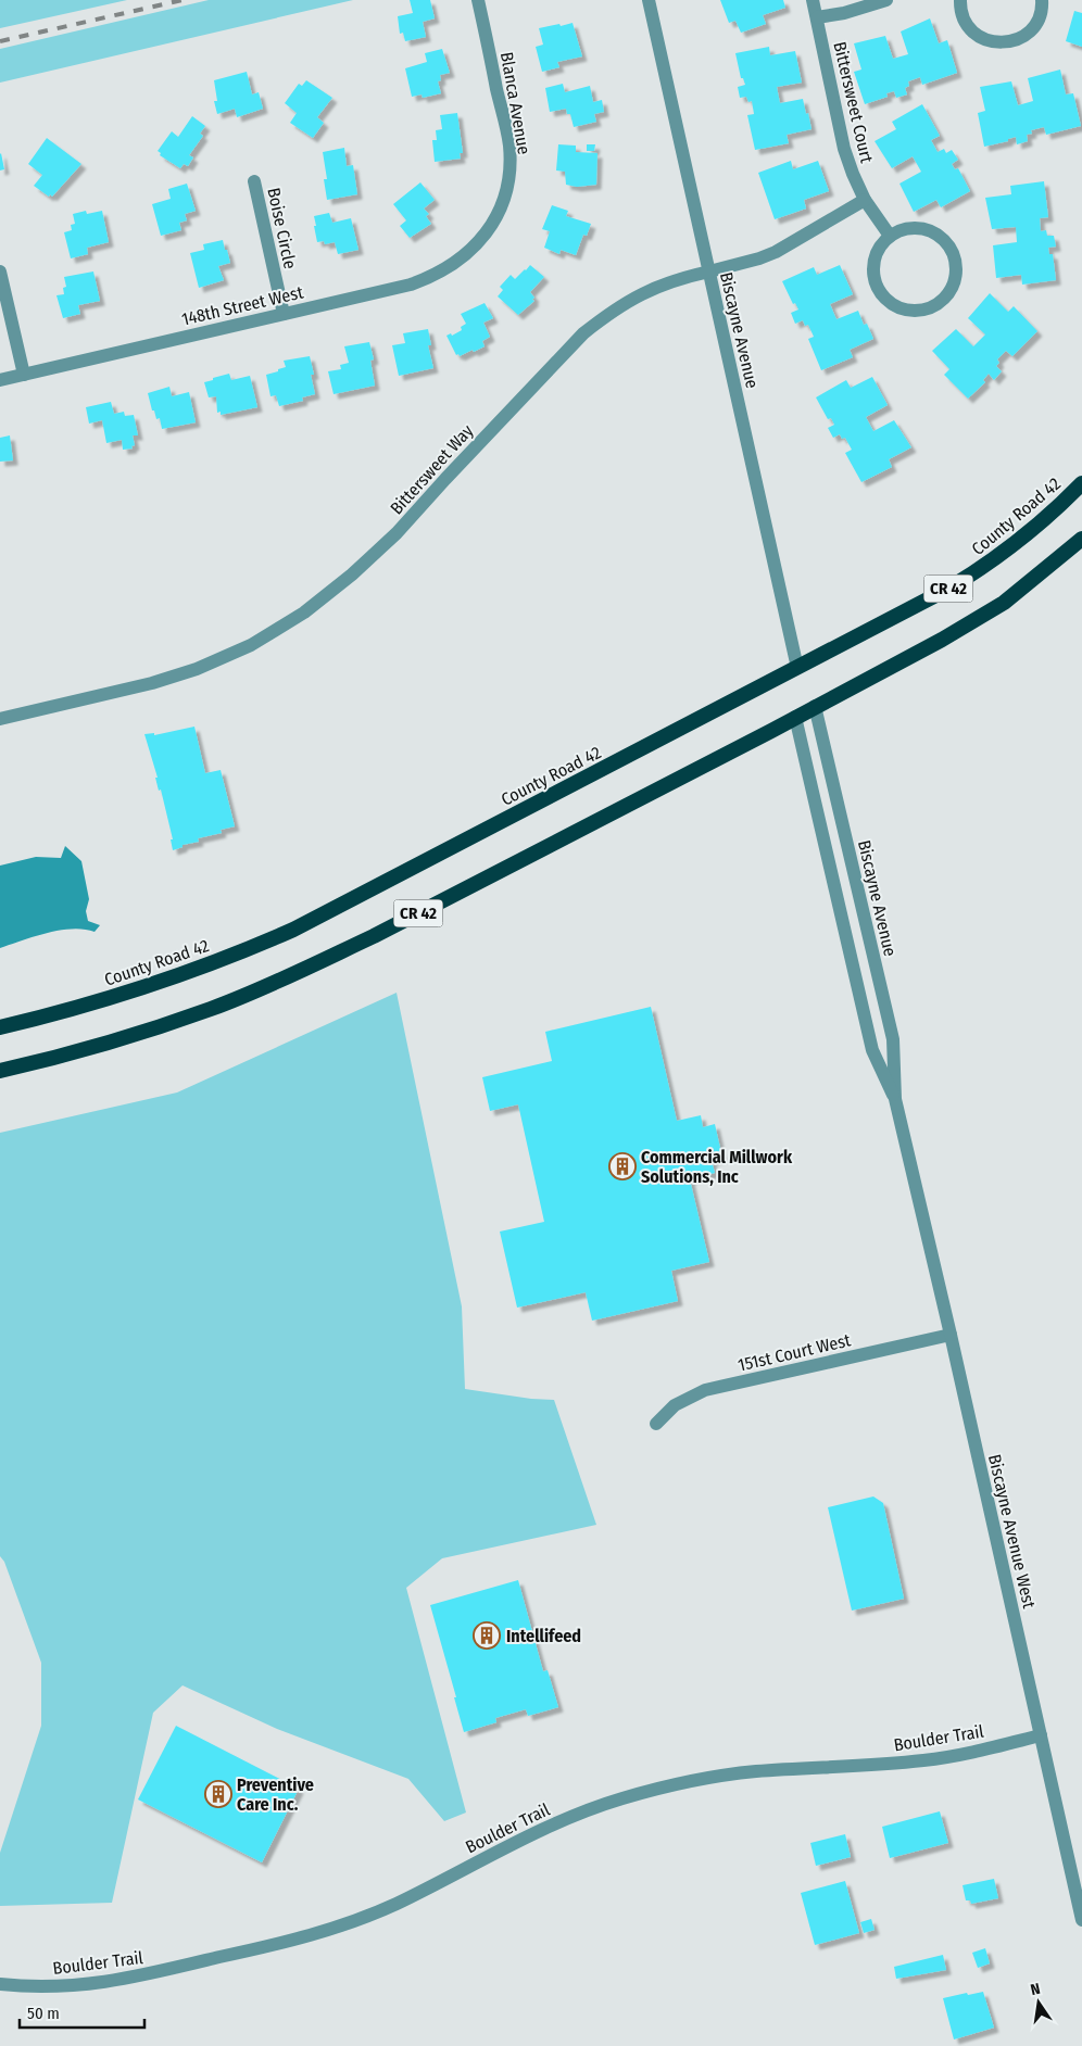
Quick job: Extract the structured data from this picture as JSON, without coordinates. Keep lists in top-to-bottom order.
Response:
{
  "streets": {
    "highway": ["County Road 42", "CR 42"],
    "street": [
      "Bittersweet Court",
      "Blanca Avenue",
      "Boise Circle",
      "148th Street West",
      "Biscayne Avenue",
      "Bittersweet Way",
      "151st Court West",
      "Biscayne Avenue West",
      "Boulder Trail"
    ]
  },
  "crossings": [
    ["Bittersweet Court", "Bittersweet Way"],
    ["Blanca Avenue", "148th Street West"],
    ["Boise Circle", "148th Street West"],
    ["Biscayne Avenue", "Bittersweet Way"],
    ["Biscayne Avenue", "County Road 42"],
    ["Biscayne Avenue", "CR 42"],
    ["Biscayne Avenue", "151st Court West"],
    ["Biscayne Avenue", "Biscayne Avenue West"],
    ["151st Court West", "Biscayne Avenue West"],
    ["Biscayne Avenue West", "Boulder Trail"]
  ],
  "places": {
    "building": ["Commercial Millwork Solutions, Inc", "Intellifeed", "Preventive Care Inc."]
  },
  "scale_bar": "50 m",
  "north": "top"
}
